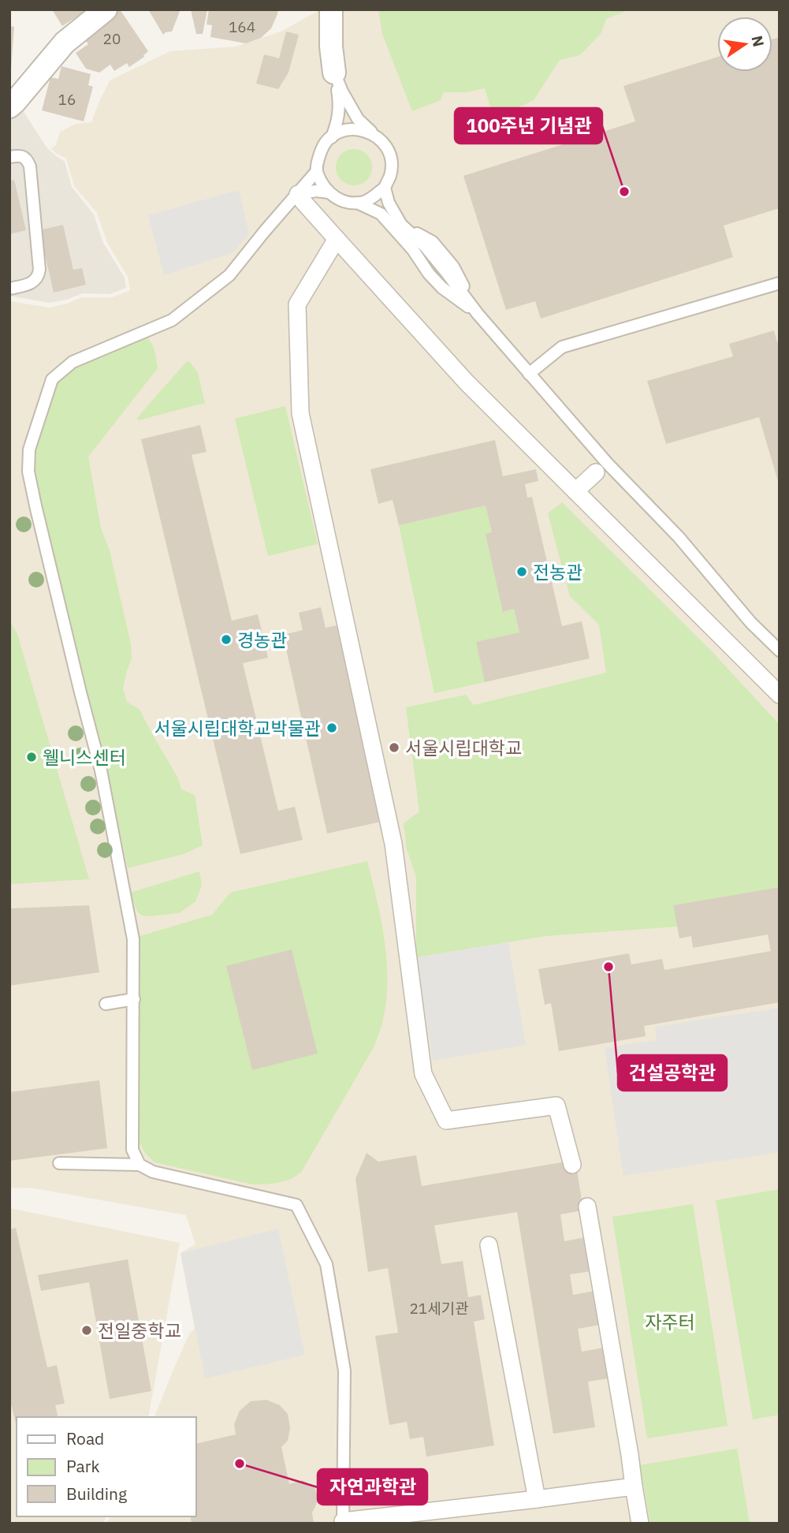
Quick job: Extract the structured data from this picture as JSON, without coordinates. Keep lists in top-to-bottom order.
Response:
{
  "parks": ["자주터"],
  "places": [
    "100주년 기념관",
    "전농관",
    "경농관",
    "서울시립대학교박물관",
    "서울시립대학교",
    "웰니스센터",
    "건설공학관",
    "전일중학교",
    "자연과학관"
  ],
  "house_numbers": [
    "164",
    "20",
    "16",
    "21세기관"
  ],
  "legend": ["Road", "Park", "Building"],
  "north": "right"
}
